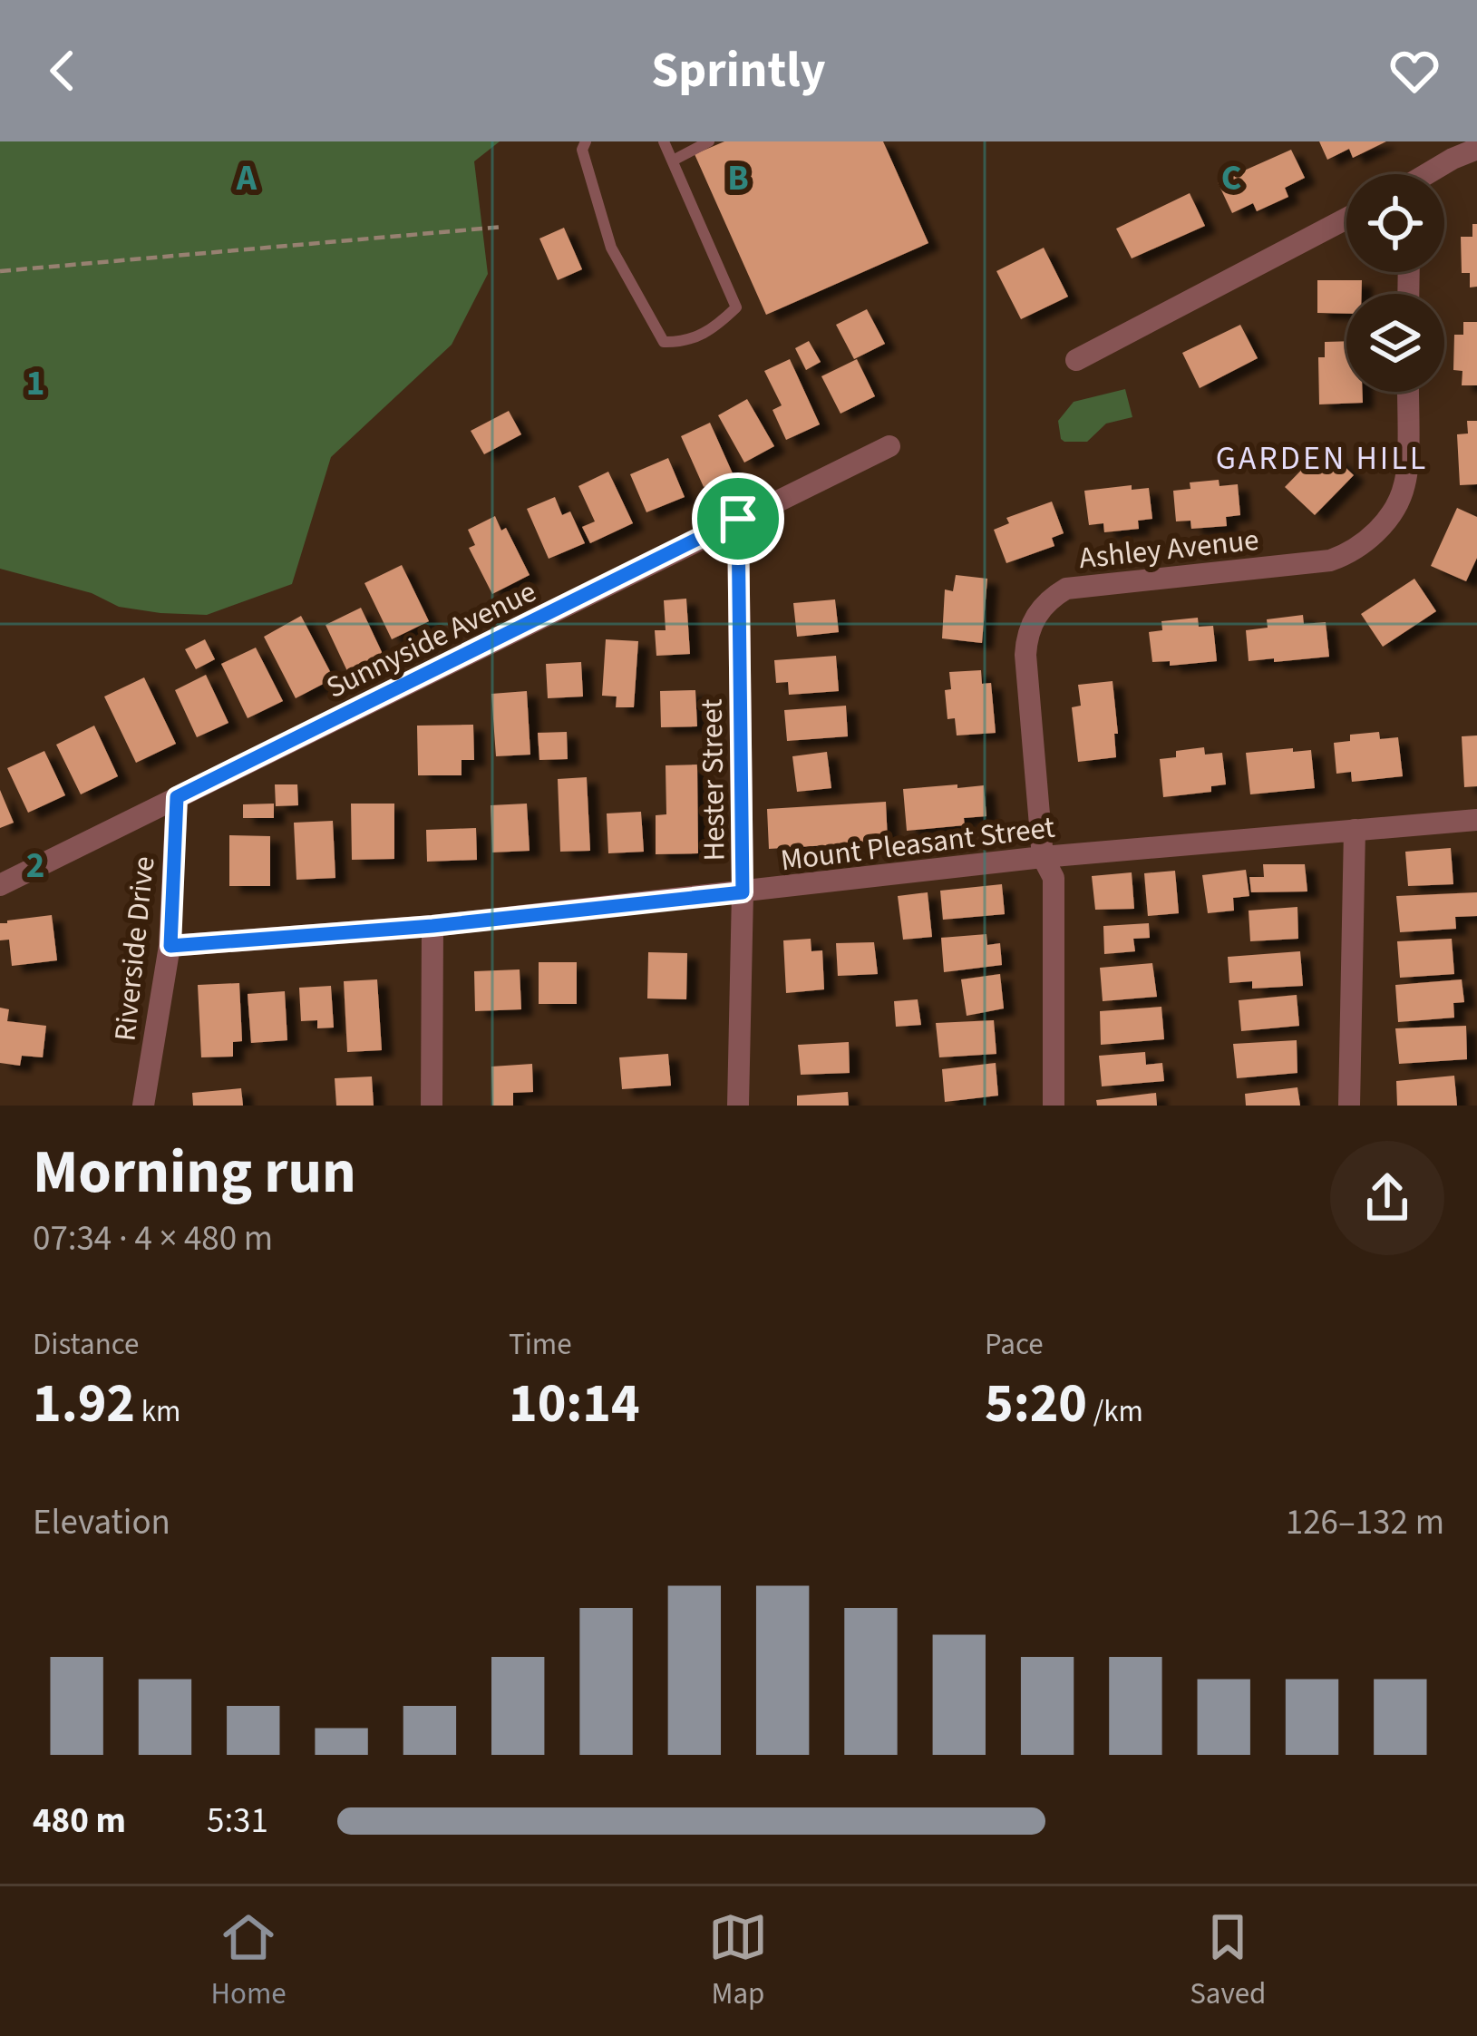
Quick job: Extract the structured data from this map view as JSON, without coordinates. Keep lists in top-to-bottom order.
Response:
{
  "streets": {
    "street": [
      "Ashley Avenue",
      "Sunnyside Avenue",
      "Hester Street",
      "Mount Pleasant Street",
      "Riverside Drive"
    ]
  },
  "crossings": [
    ["Ashley Avenue", "Mount Pleasant Street"],
    ["Sunnyside Avenue", "Hester Street"],
    ["Sunnyside Avenue", "Riverside Drive"],
    ["Hester Street", "Mount Pleasant Street"],
    ["Mount Pleasant Street", "Riverside Drive"]
  ],
  "districts": ["GARDEN HILL"],
  "page": {
    "header": "Sprintly",
    "heading": ["Morning run", "07:34 · 4 × 480 m"],
    "stats": [
      ["Distance", "1.92 km"],
      ["Time", "10:14"],
      ["Pace", "5:20 /km"]
    ],
    "chart": ["Elevation", "126–132 m"],
    "list": [
      {
        "name": "480 m",
        "note": "5:31"
      }
    ],
    "tabs": ["Home", "Map", "Saved"]
  },
  "grid": {
    "columns": ["A", "B", "C"],
    "rows": ["1", "2"]
  }
}
